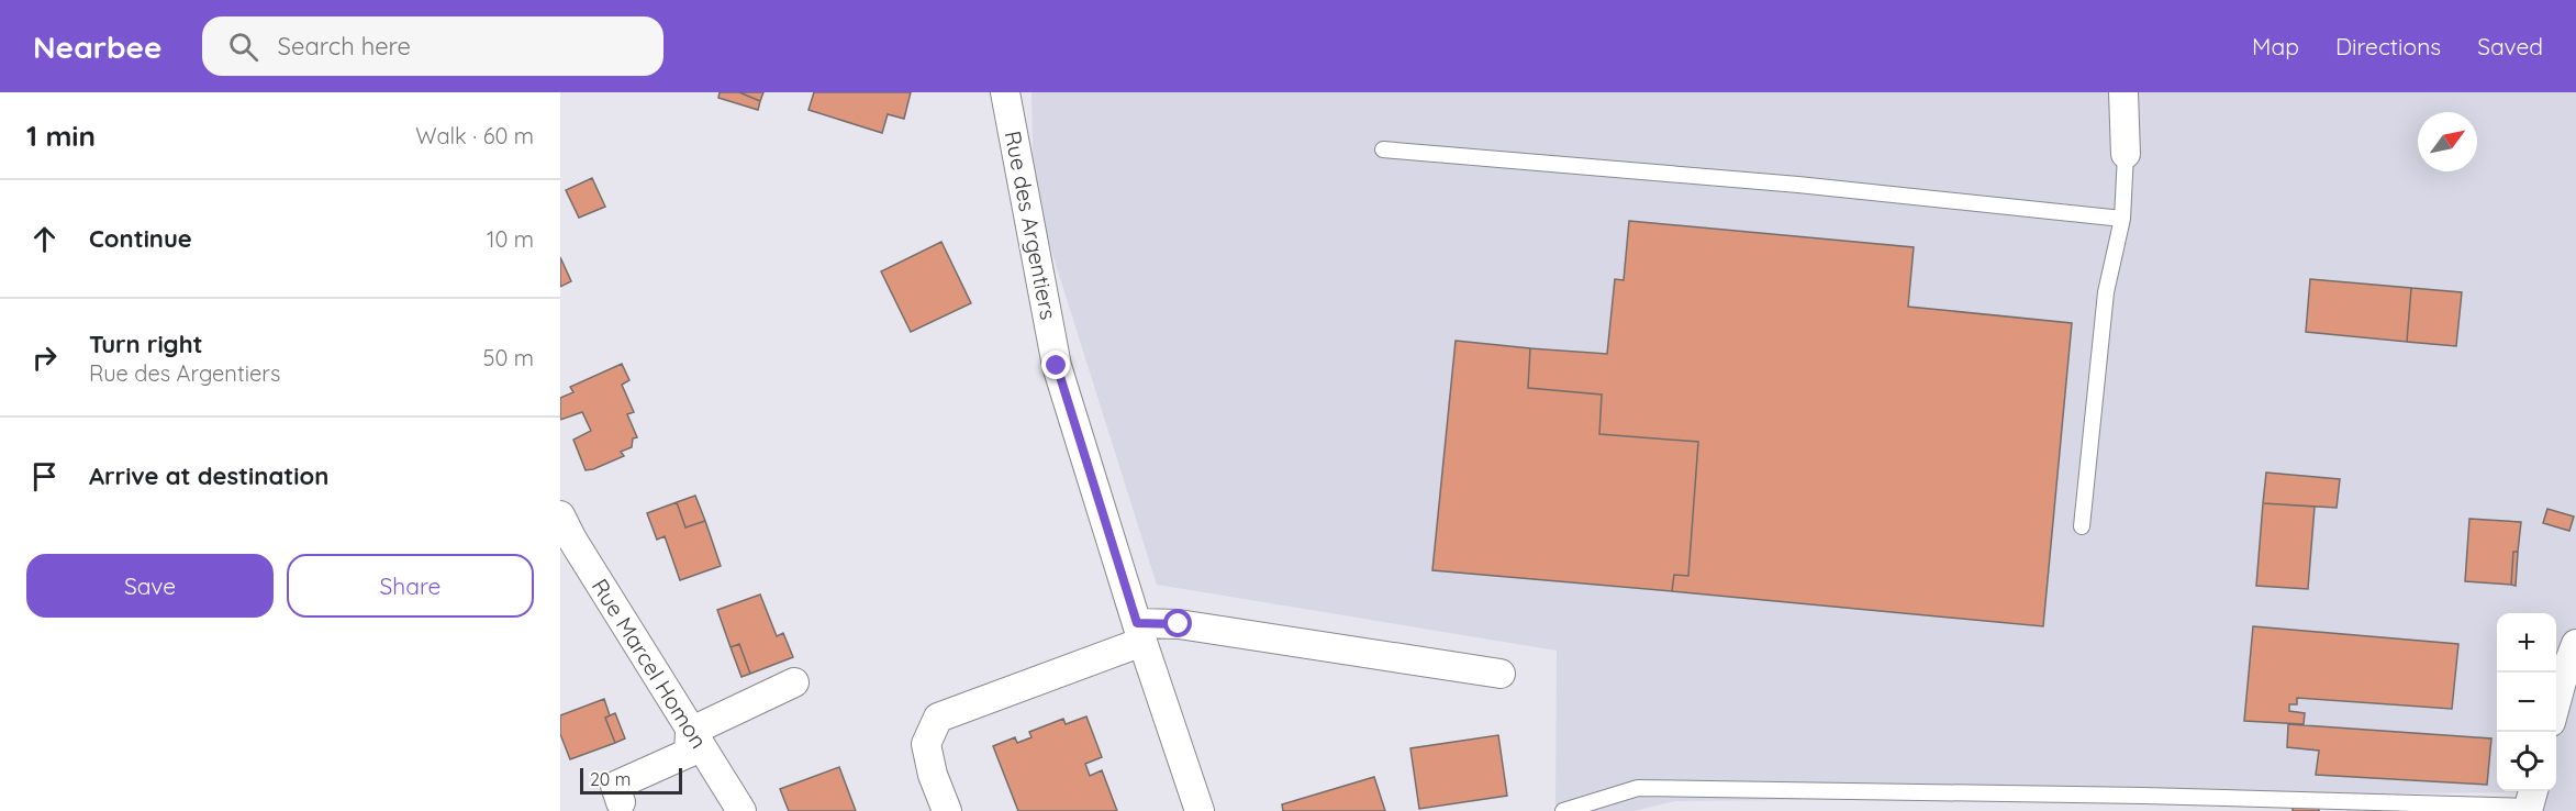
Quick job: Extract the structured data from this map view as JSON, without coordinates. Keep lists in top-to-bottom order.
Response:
{
  "streets": {
    "street": ["Rue des Argentiers", "Rue Marcel Homon"]
  },
  "scale_bar": "20 m",
  "north": "top right",
  "page": {
    "header": "Nearbee",
    "search": "Search here",
    "nav": ["Map", "Directions", "Saved"],
    "heading": ["1 min", "Walk · 60 m"],
    "list": [
      ["Continue", "10 m"],
      ["Turn right", "Rue des Argentiers", "50 m"],
      "Arrive at destination"
    ],
    "buttons": ["Save", "Share"],
    "map_buttons": ["+", "−"],
    "scale": "20 m"
  }
}
